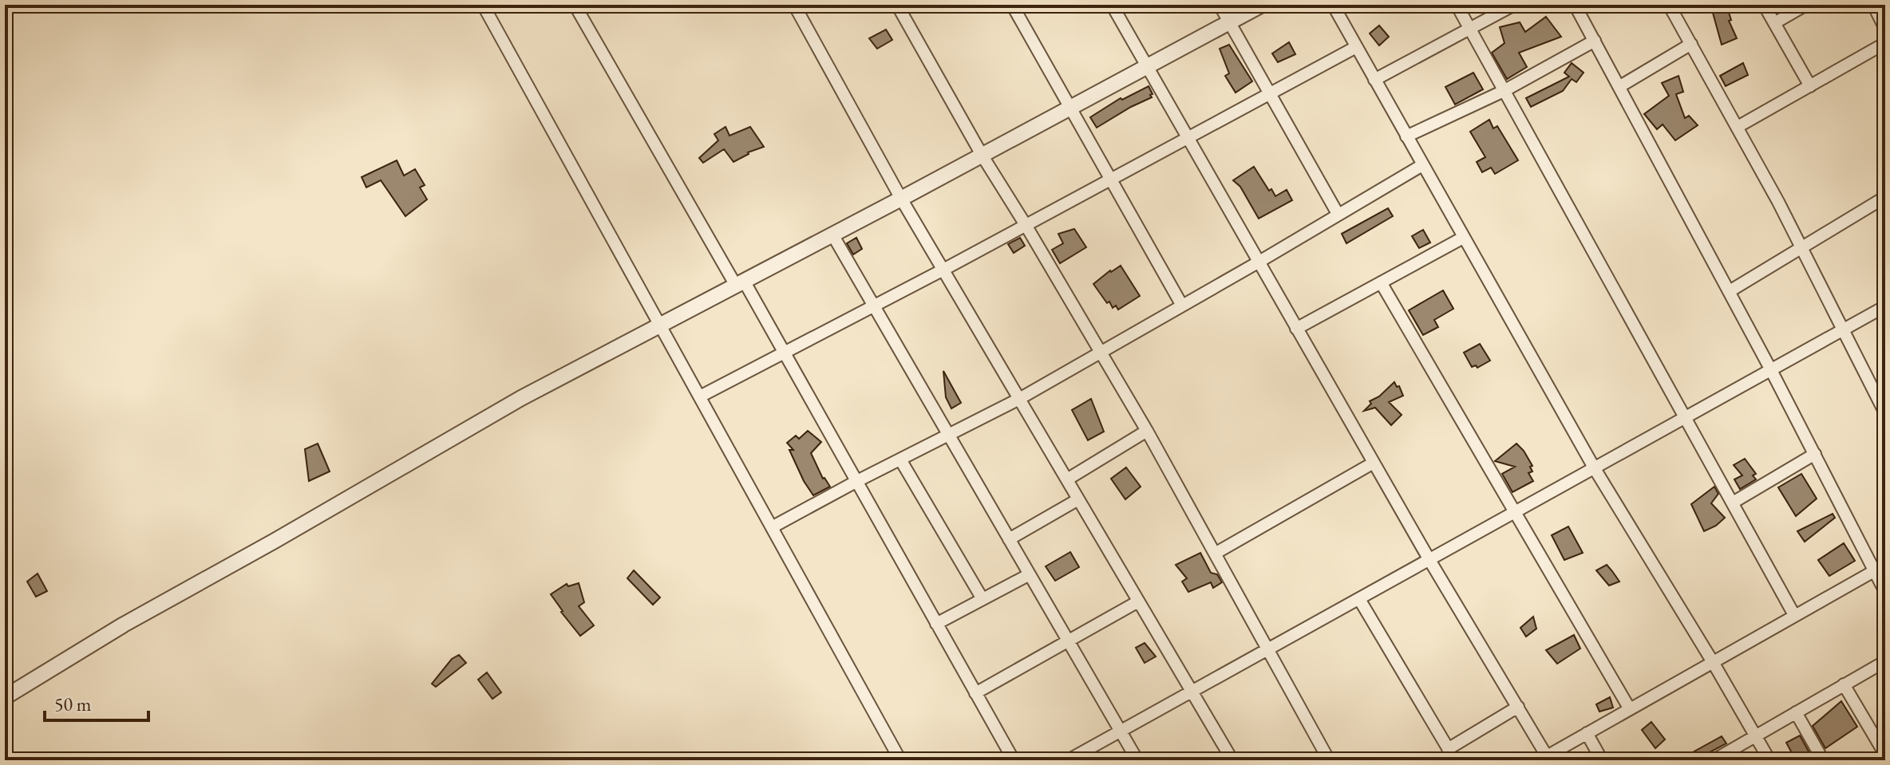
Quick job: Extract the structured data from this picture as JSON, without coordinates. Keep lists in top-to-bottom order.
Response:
{
  "scale_bar": "50 m"
}
